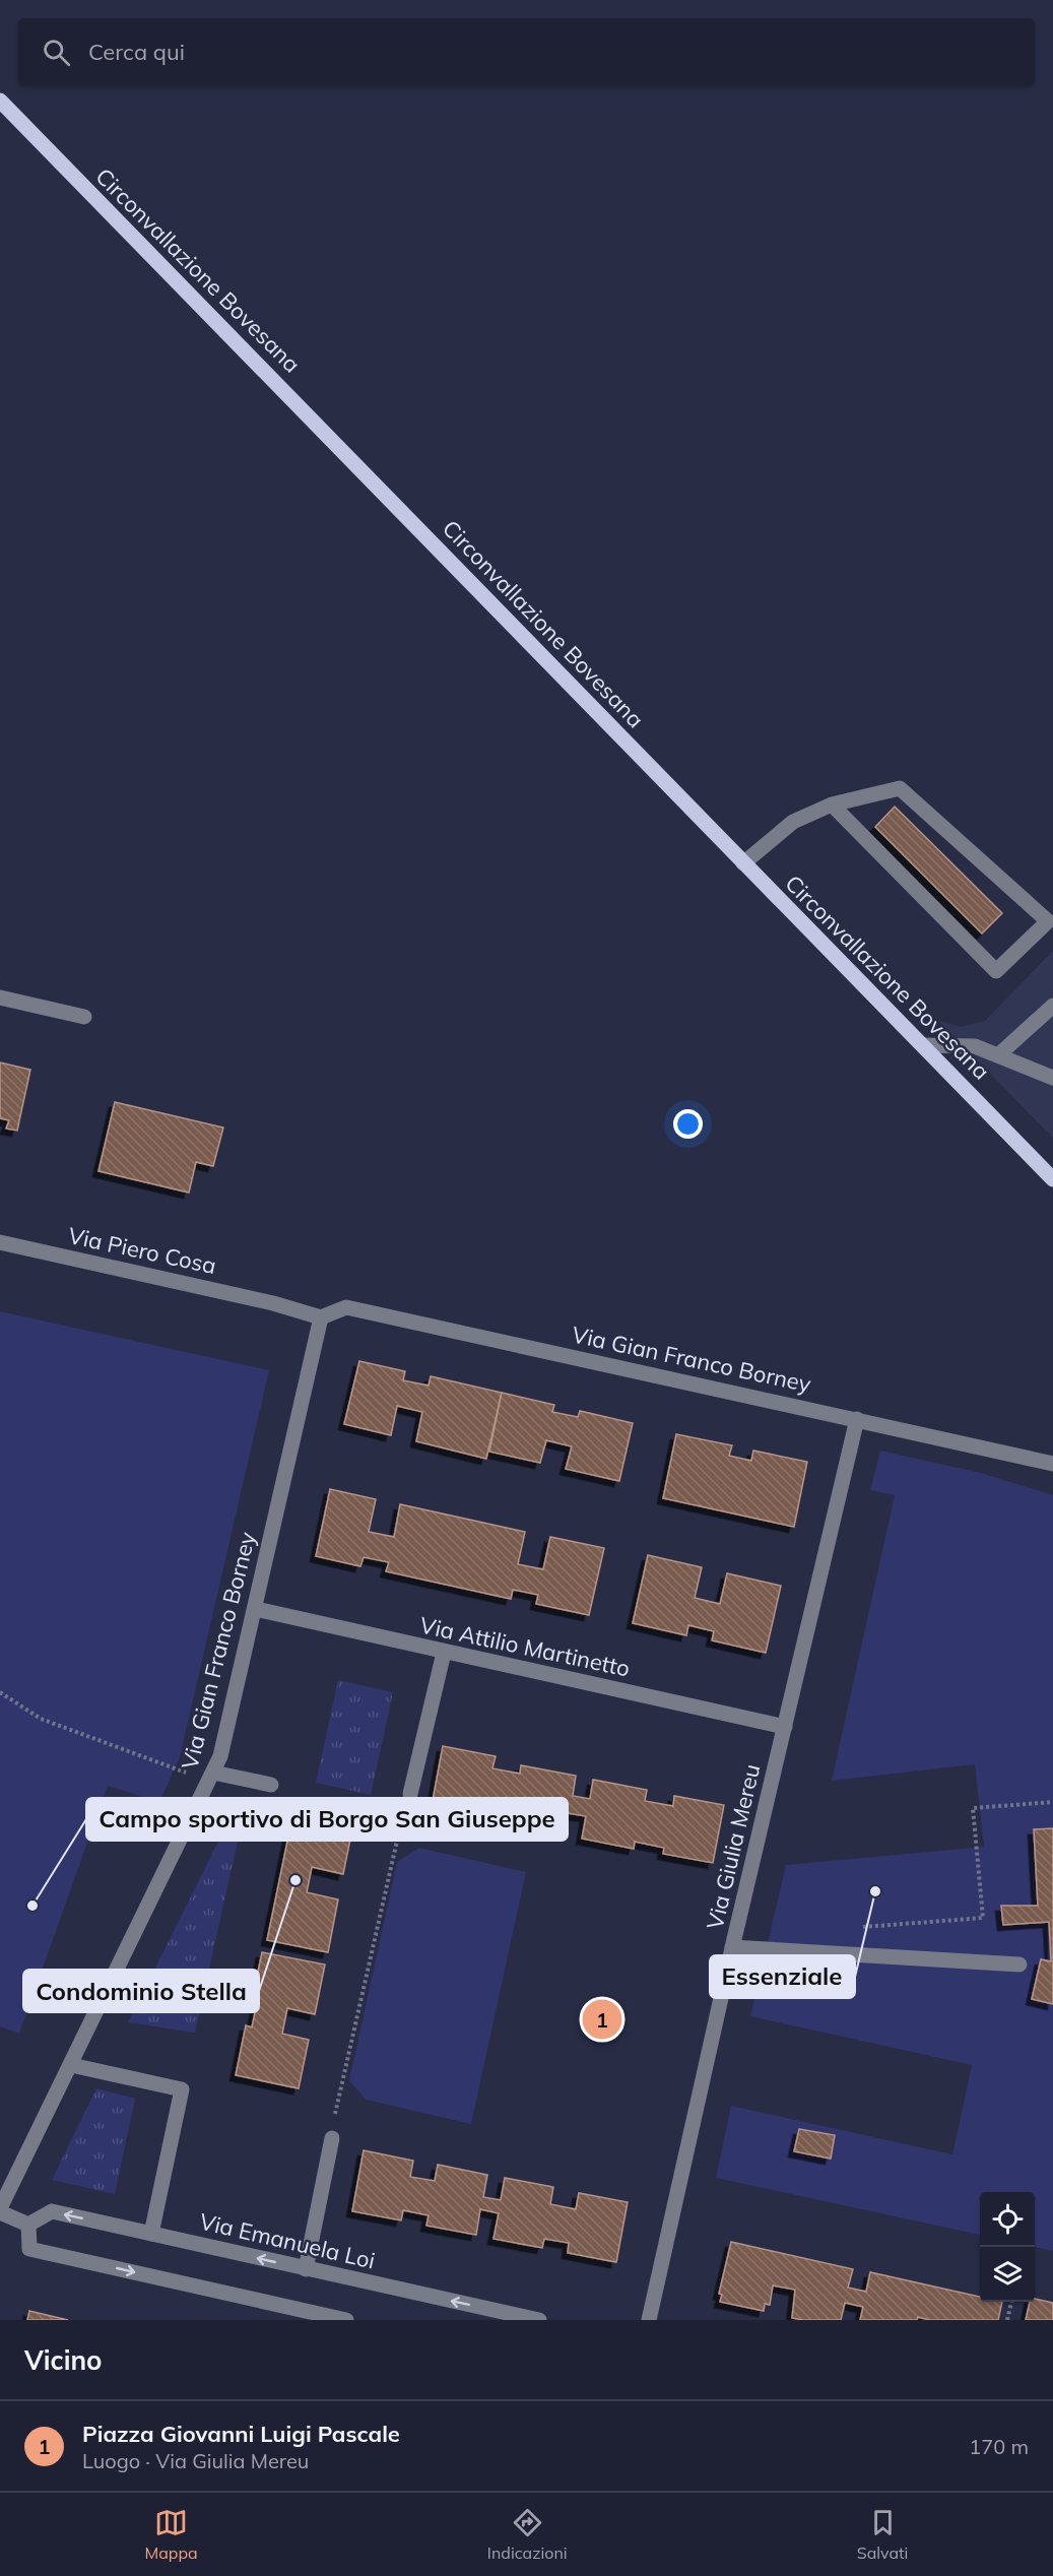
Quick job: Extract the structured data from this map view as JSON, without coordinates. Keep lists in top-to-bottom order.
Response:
{
  "streets": {
    "main road": ["Circonvallazione Bovesana"],
    "street": [
      "Via Piero Cosa",
      "Via Gian Franco Borney",
      "Via Attilio Martinetto",
      "Via Giulia Mereu",
      "Via Emanuela Loi"
    ]
  },
  "crossings": [
    ["Via Piero Cosa", "Via Gian Franco Borney"],
    ["Via Gian Franco Borney", "Via Attilio Martinetto"],
    ["Via Gian Franco Borney", "Via Giulia Mereu"],
    ["Via Attilio Martinetto", "Via Giulia Mereu"]
  ],
  "places": ["Condominio Stella", "Essenziale", "Campo sportivo di Borgo San Giuseppe"],
  "page": {
    "search": "Cerca qui",
    "pins": "1",
    "heading": "Vicino",
    "list": [
      {
        "mark": "1",
        "name": "Piazza Giovanni Luigi Pascale",
        "note": "Luogo · Via Giulia Mereu",
        "value": "170 m"
      }
    ],
    "nav": ["Mappa", "Indicazioni", "Salvati"]
  }
}
